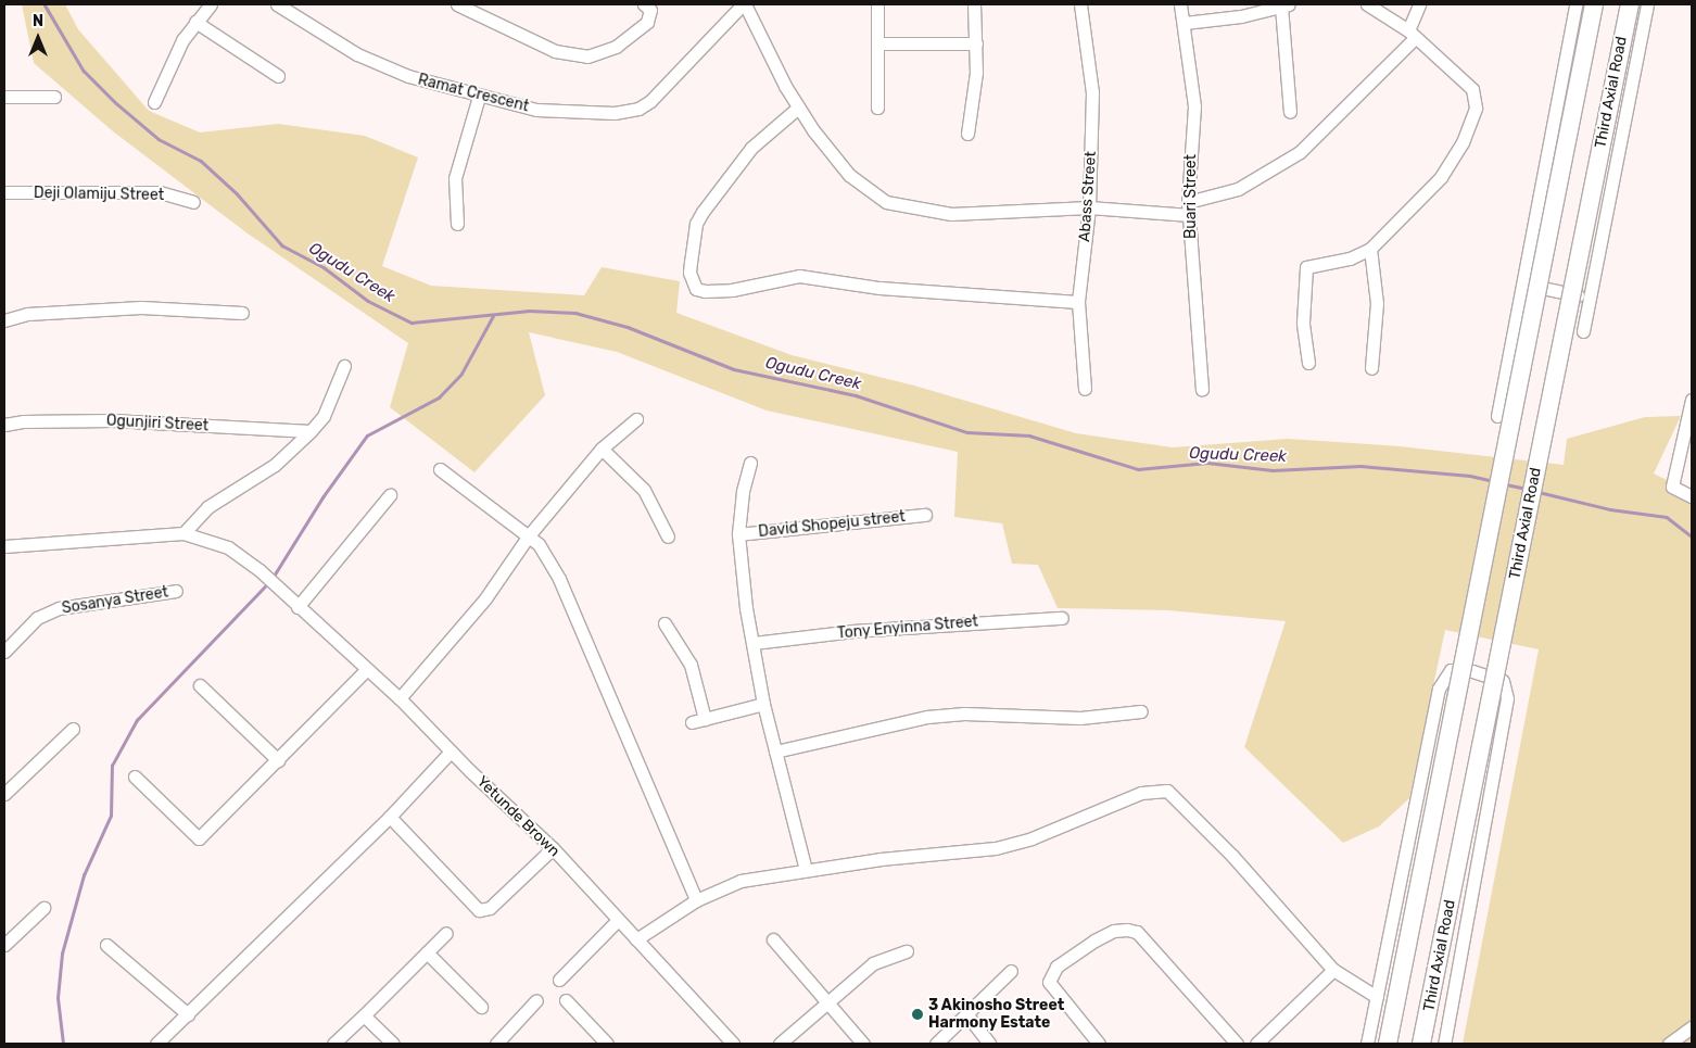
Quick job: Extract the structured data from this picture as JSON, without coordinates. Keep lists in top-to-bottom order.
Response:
{
  "streets": {
    "highway": ["Third Axial Road"],
    "street": [
      "Ramat Crescent",
      "Deji Olamiju Street",
      "Abass Street",
      "Buari Street",
      "Ogunjiri Street",
      "David Shopeju street",
      "Sosanya Street",
      "Tony Enyinna Street",
      "Yetunde Brown"
    ]
  },
  "water": ["Ogudu Creek"],
  "places": ["3 Akinosho Street Harmony Estate"],
  "north": "top"
}
